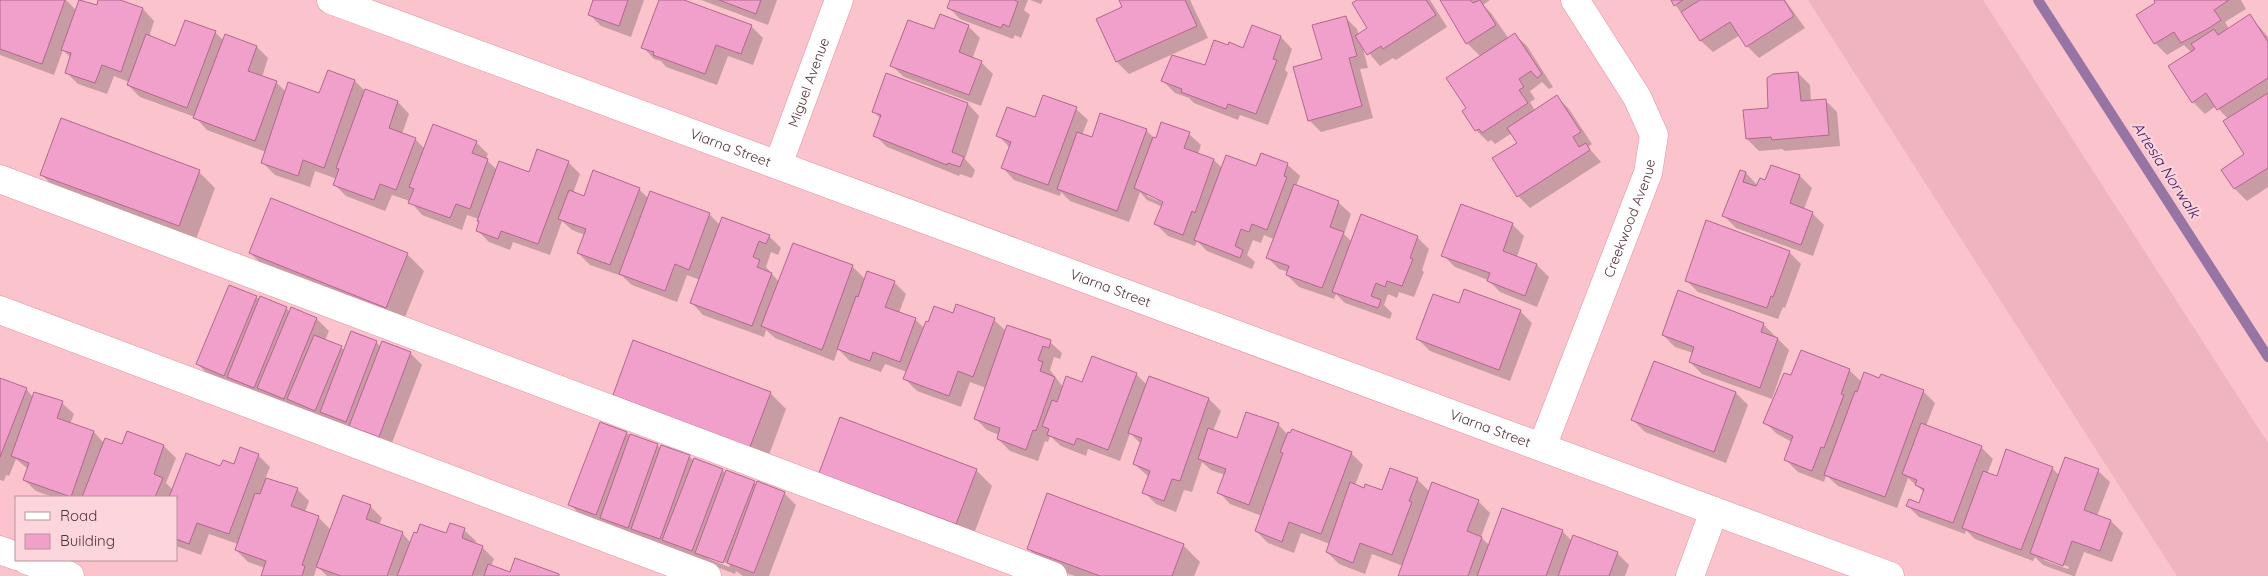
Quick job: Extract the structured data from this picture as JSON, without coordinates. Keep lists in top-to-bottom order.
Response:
{
  "streets": {
    "street": ["Miguel Avenue", "Viarna Street", "Creekwood Avenue"]
  },
  "crossings": [
    ["Miguel Avenue", "Viarna Street"],
    ["Viarna Street", "Creekwood Avenue"]
  ],
  "water": ["Artesia Norwalk"],
  "legend": ["Road", "Building"]
}
